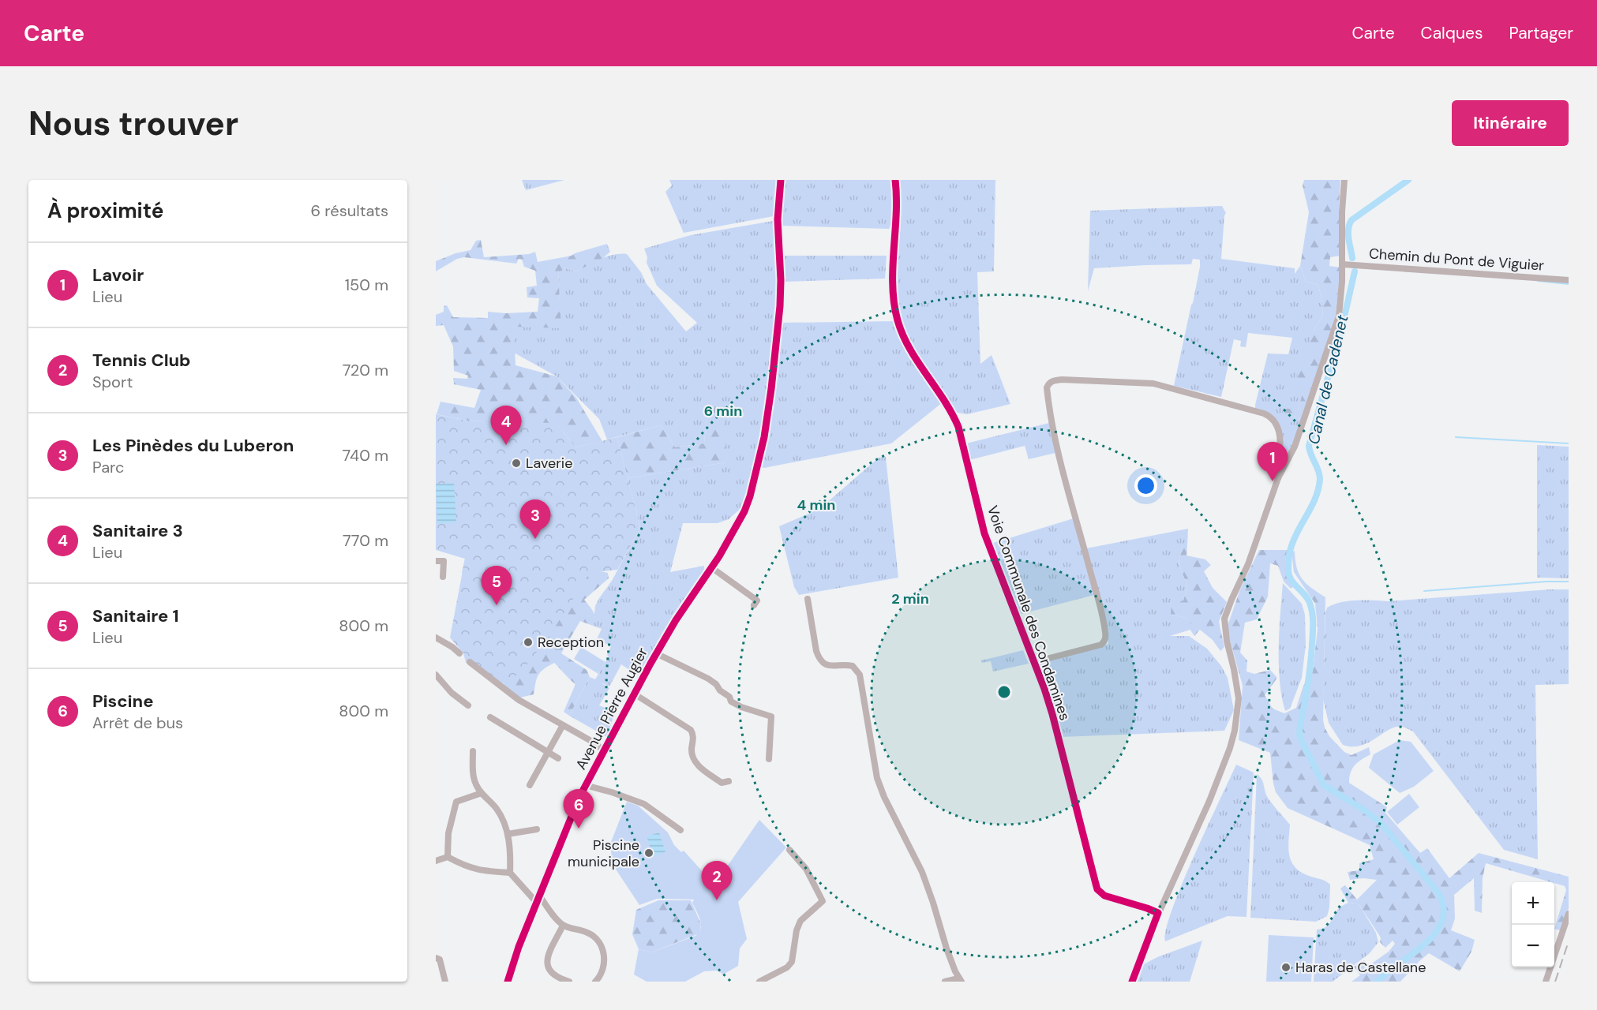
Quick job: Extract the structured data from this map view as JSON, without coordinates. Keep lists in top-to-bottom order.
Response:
{
  "streets": {
    "street": ["Chemin du Pont de Viguier", "Voie Communale des Condamines", "Avenue Pierre Augier"]
  },
  "water": ["Canal de Cadenet"],
  "places": [
    "Laverie",
    "Reception",
    "Piscine municipale",
    "Haras de Castellane"
  ],
  "page": {
    "header": "Carte",
    "nav": ["Carte", "Calques", "Partager"],
    "buttons": "Itinéraire",
    "title": "Nous trouver",
    "heading": ["À proximité", "6 résultats"],
    "list": [
      {
        "mark": "1",
        "name": "Lavoir",
        "note": "Lieu",
        "value": "150 m"
      },
      {
        "mark": "2",
        "name": "Tennis Club",
        "note": "Sport",
        "value": "720 m"
      },
      {
        "mark": "3",
        "name": "Les Pinèdes du Luberon",
        "note": "Parc",
        "value": "740 m"
      },
      {
        "mark": "4",
        "name": "Sanitaire 3",
        "note": "Lieu",
        "value": "770 m"
      },
      {
        "mark": "5",
        "name": "Sanitaire 1",
        "note": "Lieu",
        "value": "800 m"
      },
      {
        "mark": "6",
        "name": "Piscine",
        "note": "Arrêt de bus",
        "value": "800 m"
      }
    ],
    "pins": [
      "4",
      "1",
      "3",
      "5",
      "6",
      "2"
    ],
    "map_buttons": ["+", "−"]
  },
  "rings": ["6 min", "4 min", "2 min"]
}
